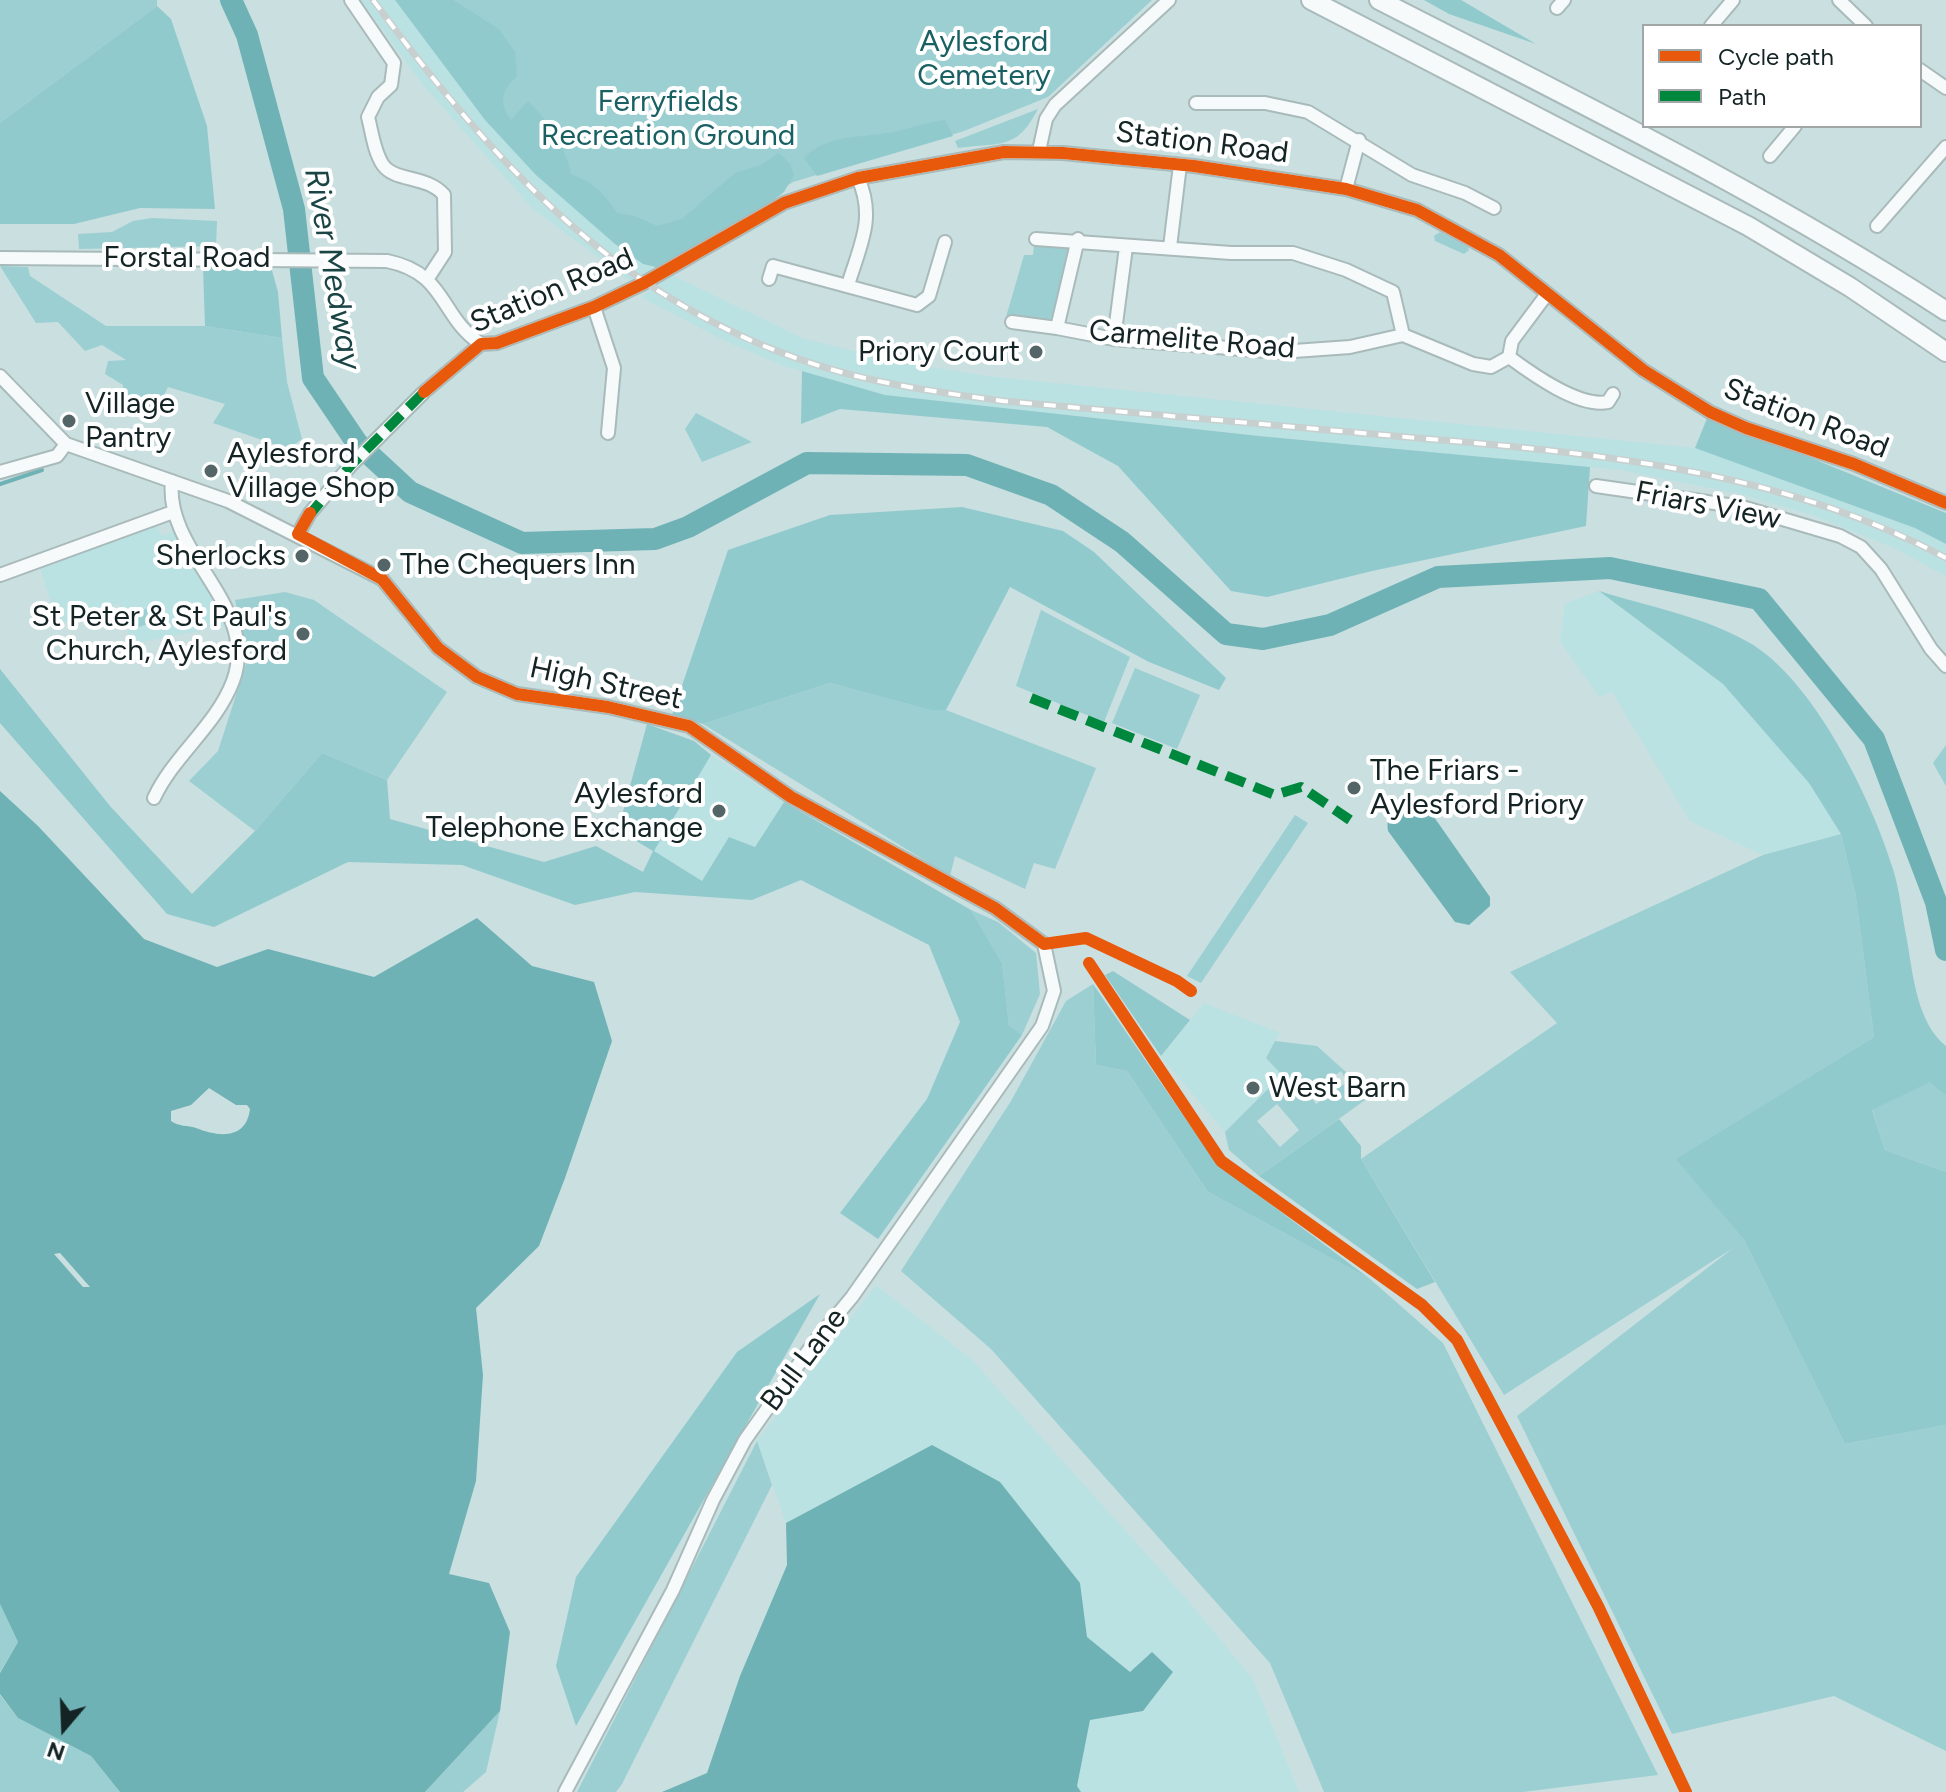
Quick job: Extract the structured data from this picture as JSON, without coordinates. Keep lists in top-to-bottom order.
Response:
{
  "streets": {
    "street": [
      "Station Road",
      "Forstal Road",
      "Carmelite Road",
      "Friars View",
      "High Street",
      "Bull Lane"
    ]
  },
  "crossings": [
    ["Station Road", "High Street"],
    ["High Street", "Bull Lane"]
  ],
  "water": ["River Medway"],
  "parks": ["Aylesford Cemetery", "Ferryfields Recreation Ground"],
  "places": [
    "Priory Court",
    "Village Pantry",
    "Aylesford Village Shop",
    "Sherlocks",
    "The Chequers Inn",
    "St Peter & St Paul's Church, Aylesford",
    "The Friars - Aylesford Priory",
    "Aylesford Telephone Exchange",
    "West Barn"
  ],
  "legend": ["Cycle path", "Path"],
  "north": "bottom"
}
